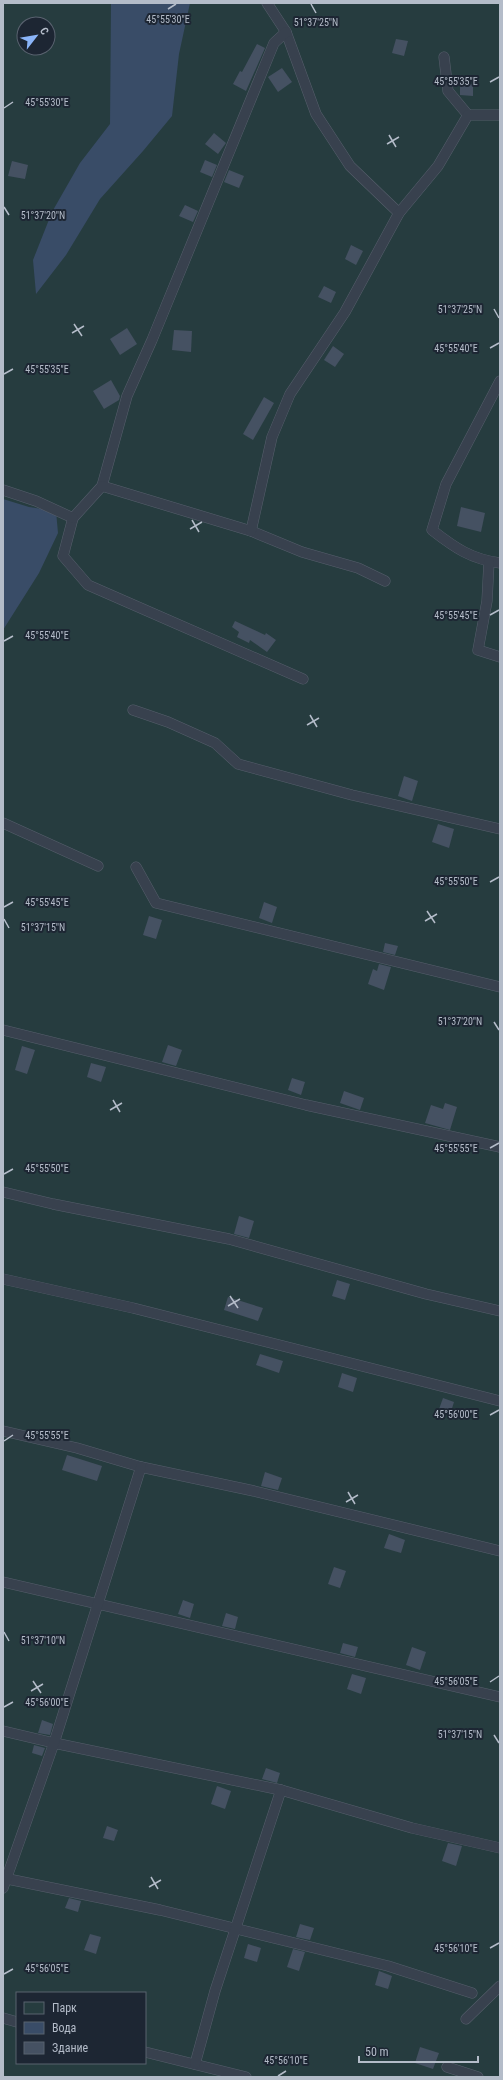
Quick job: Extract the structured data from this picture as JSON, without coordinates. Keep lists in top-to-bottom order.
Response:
{
  "legend": ["Парк", "Вода", "Здание"],
  "scale_bar": "50 m",
  "north": "top right",
  "coordinates": [
    "45°55'30\"E",
    "51°37'25\"N",
    "45°55'35\"E",
    "51°37'20\"N",
    "45°55'40\"E",
    "45°55'45\"E",
    "45°55'50\"E",
    "51°37'15\"N",
    "45°55'55\"E",
    "45°56'00\"E",
    "51°37'10\"N",
    "45°56'05\"E",
    "45°56'10\"E"
  ]
}
